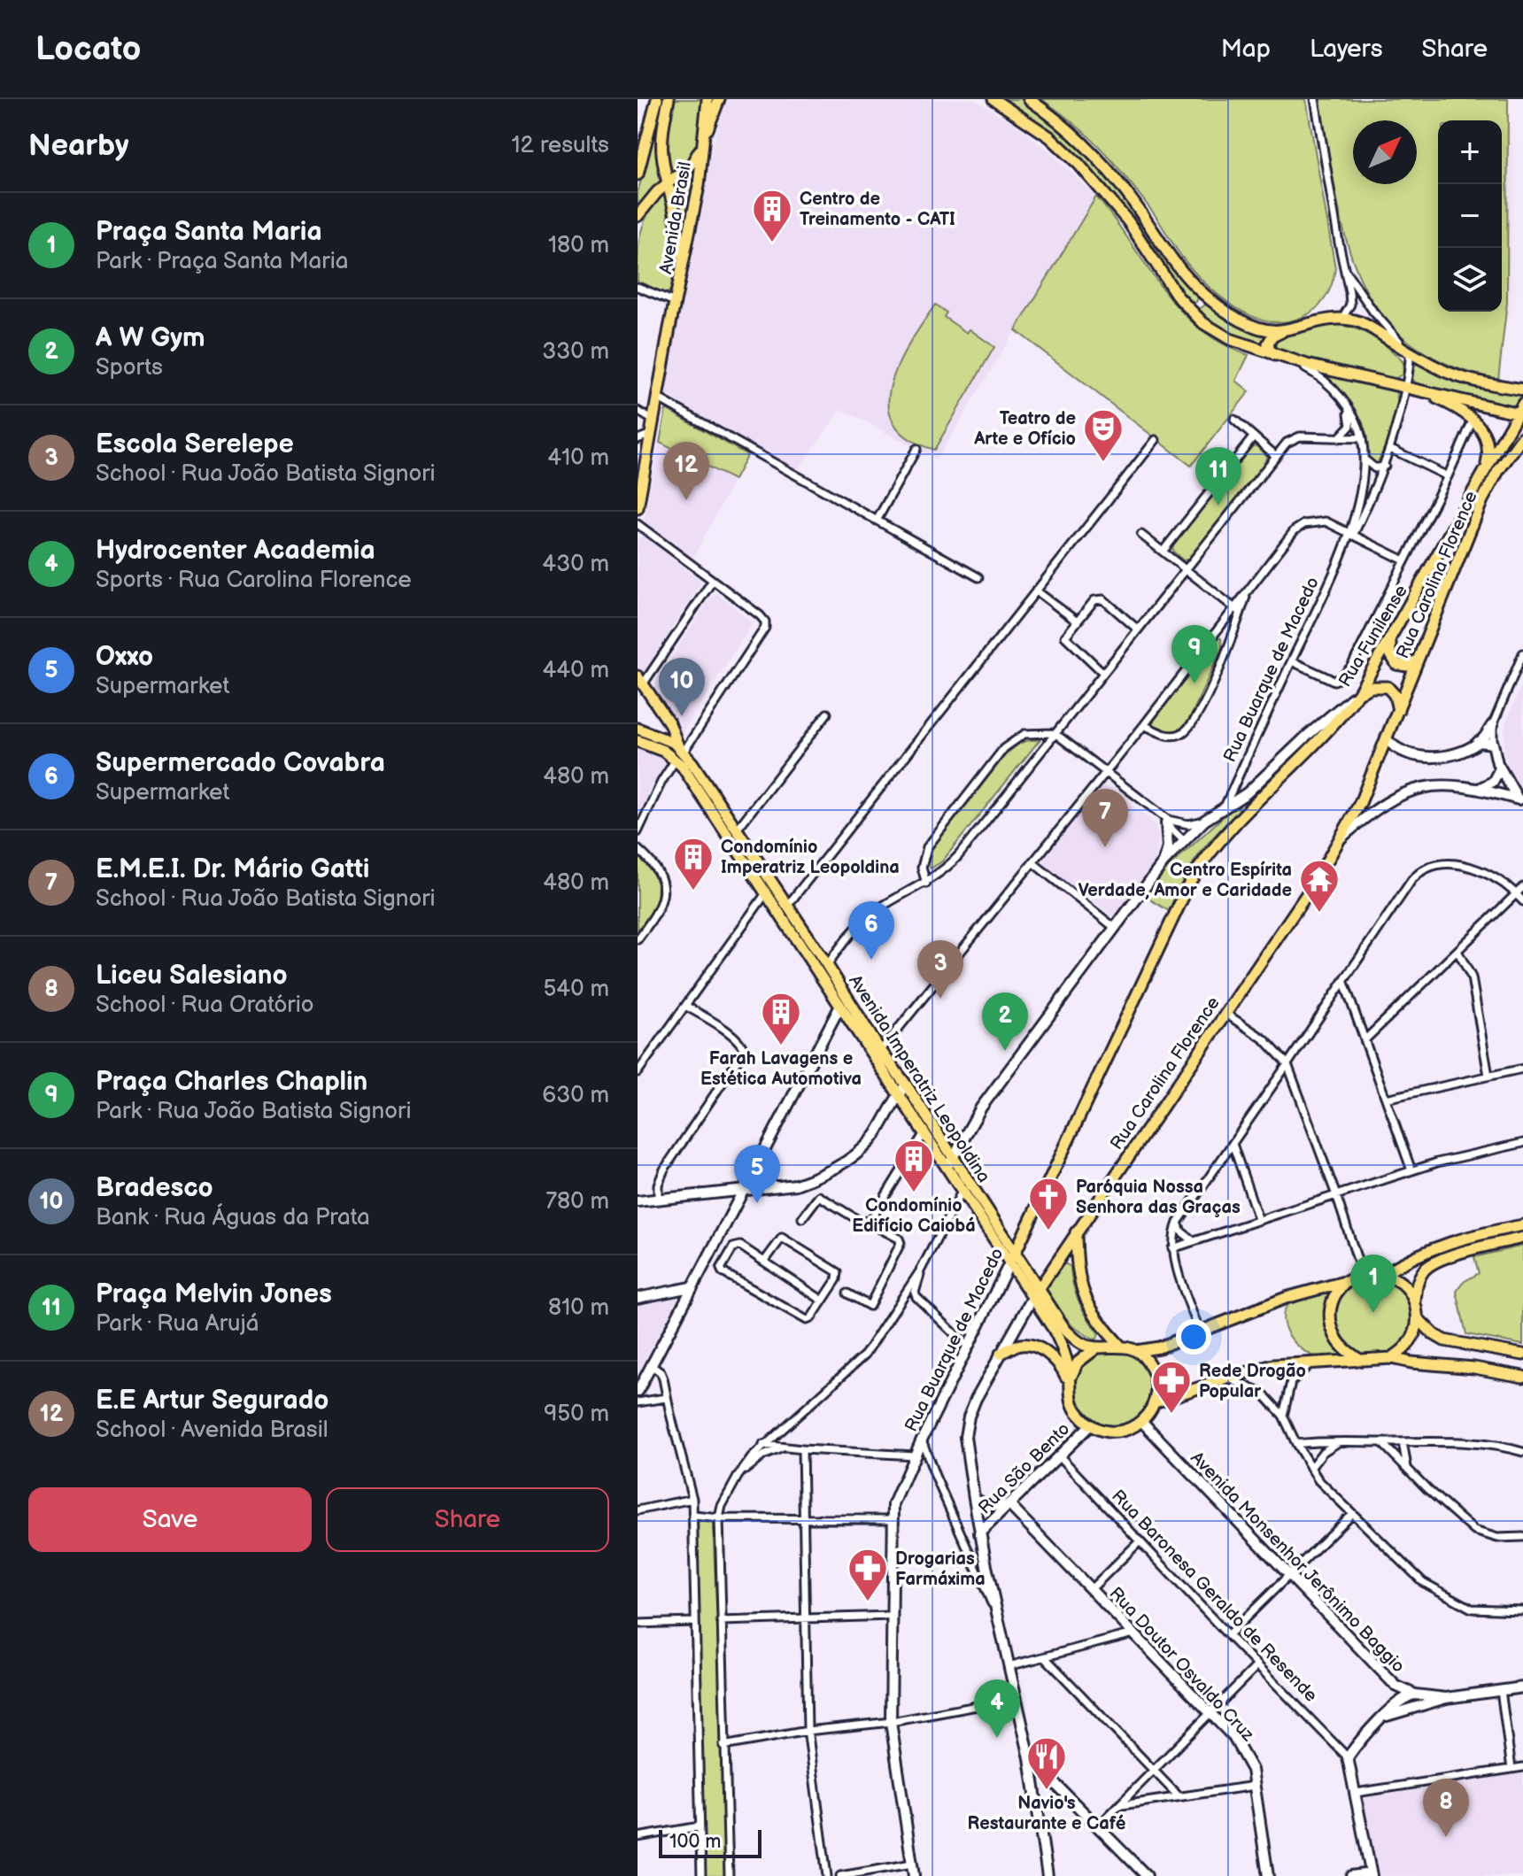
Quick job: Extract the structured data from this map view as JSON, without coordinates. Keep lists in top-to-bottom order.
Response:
{
  "streets": {
    "main road": [
      "Avenida Brasil",
      "Rua Carolina Florence",
      "Rua Funilense",
      "Rua Buarque de Macedo",
      "Avenida Imperatriz Leopoldina",
      "Rua São Bento",
      "Avenida Monsenhor Jerônimo Baggio",
      "Rua Doutor Osvaldo Cruz"
    ],
    "street": ["Rua Baronesa Geraldo de Resende"]
  },
  "crossings": [
    ["Rua Carolina Florence", "Avenida Imperatriz Leopoldina"],
    ["Rua Carolina Florence", "Rua São Bento"],
    ["Rua Funilense", "Rua Buarque de Macedo"],
    ["Rua Buarque de Macedo", "Avenida Imperatriz Leopoldina"],
    ["Avenida Imperatriz Leopoldina", "Rua São Bento"],
    ["Avenida Imperatriz Leopoldina", "Avenida Monsenhor Jerônimo Baggio"],
    ["Rua São Bento", "Avenida Monsenhor Jerônimo Baggio"],
    ["Rua São Bento", "Rua Baronesa Geraldo de Resende"],
    ["Rua São Bento", "Rua Doutor Osvaldo Cruz"]
  ],
  "places": {
    "building": [
      "Centro de Treinamento - CATI",
      "Condomínio Imperatriz Leopoldina",
      "Farah Lavagens e Estética Automotiva",
      "Condomínio Edifício Caiobá"
    ],
    "theatre": ["Teatro de Arte e Ofício"],
    "temple": ["Centro Espírita Verdade, Amor e Caridade"],
    "church": ["Paróquia Nossa Senhora das Graças"],
    "pharmacy": ["Rede Drogão Popular", "Drogarias Farmáxima"],
    "restaurant": ["Navio's Restaurante e Café"]
  },
  "scale_bar": "100 m",
  "north": "top right",
  "page": {
    "header": "Locato",
    "nav": ["Map", "Layers", "Share"],
    "heading": ["Nearby", "12 results"],
    "map_buttons": ["+", "−"],
    "list": [
      {
        "mark": "1",
        "name": "Praça Santa Maria",
        "note": "Park · Praça Santa Maria",
        "value": "180 m"
      },
      {
        "mark": "2",
        "name": "A W Gym",
        "note": "Sports",
        "value": "330 m"
      },
      {
        "mark": "3",
        "name": "Escola Serelepe",
        "note": "School · Rua João Batista Signori",
        "value": "410 m"
      },
      {
        "mark": "4",
        "name": "Hydrocenter Academia",
        "note": "Sports · Rua Carolina Florence",
        "value": "430 m"
      },
      {
        "mark": "5",
        "name": "Oxxo",
        "note": "Supermarket",
        "value": "440 m"
      },
      {
        "mark": "6",
        "name": "Supermercado Covabra",
        "note": "Supermarket",
        "value": "480 m"
      },
      {
        "mark": "7",
        "name": "E.M.E.I. Dr. Mário Gatti",
        "note": "School · Rua João Batista Signori",
        "value": "480 m"
      },
      {
        "mark": "8",
        "name": "Liceu Salesiano",
        "note": "School · Rua Oratório",
        "value": "540 m"
      },
      {
        "mark": "9",
        "name": "Praça Charles Chaplin",
        "note": "Park · Rua João Batista Signori",
        "value": "630 m"
      },
      {
        "mark": "10",
        "name": "Bradesco",
        "note": "Bank · Rua Águas da Prata",
        "value": "780 m"
      },
      {
        "mark": "11",
        "name": "Praça Melvin Jones",
        "note": "Park · Rua Arujá",
        "value": "810 m"
      },
      {
        "mark": "12",
        "name": "E.E Artur Segurado",
        "note": "School · Avenida Brasil",
        "value": "950 m"
      }
    ],
    "pins": [
      "12",
      "11",
      "9",
      "10",
      "7",
      "6",
      "3",
      "2",
      "5",
      "1",
      "4",
      "8"
    ],
    "buttons": ["Save", "Share"],
    "scale": "100 m"
  }
}
